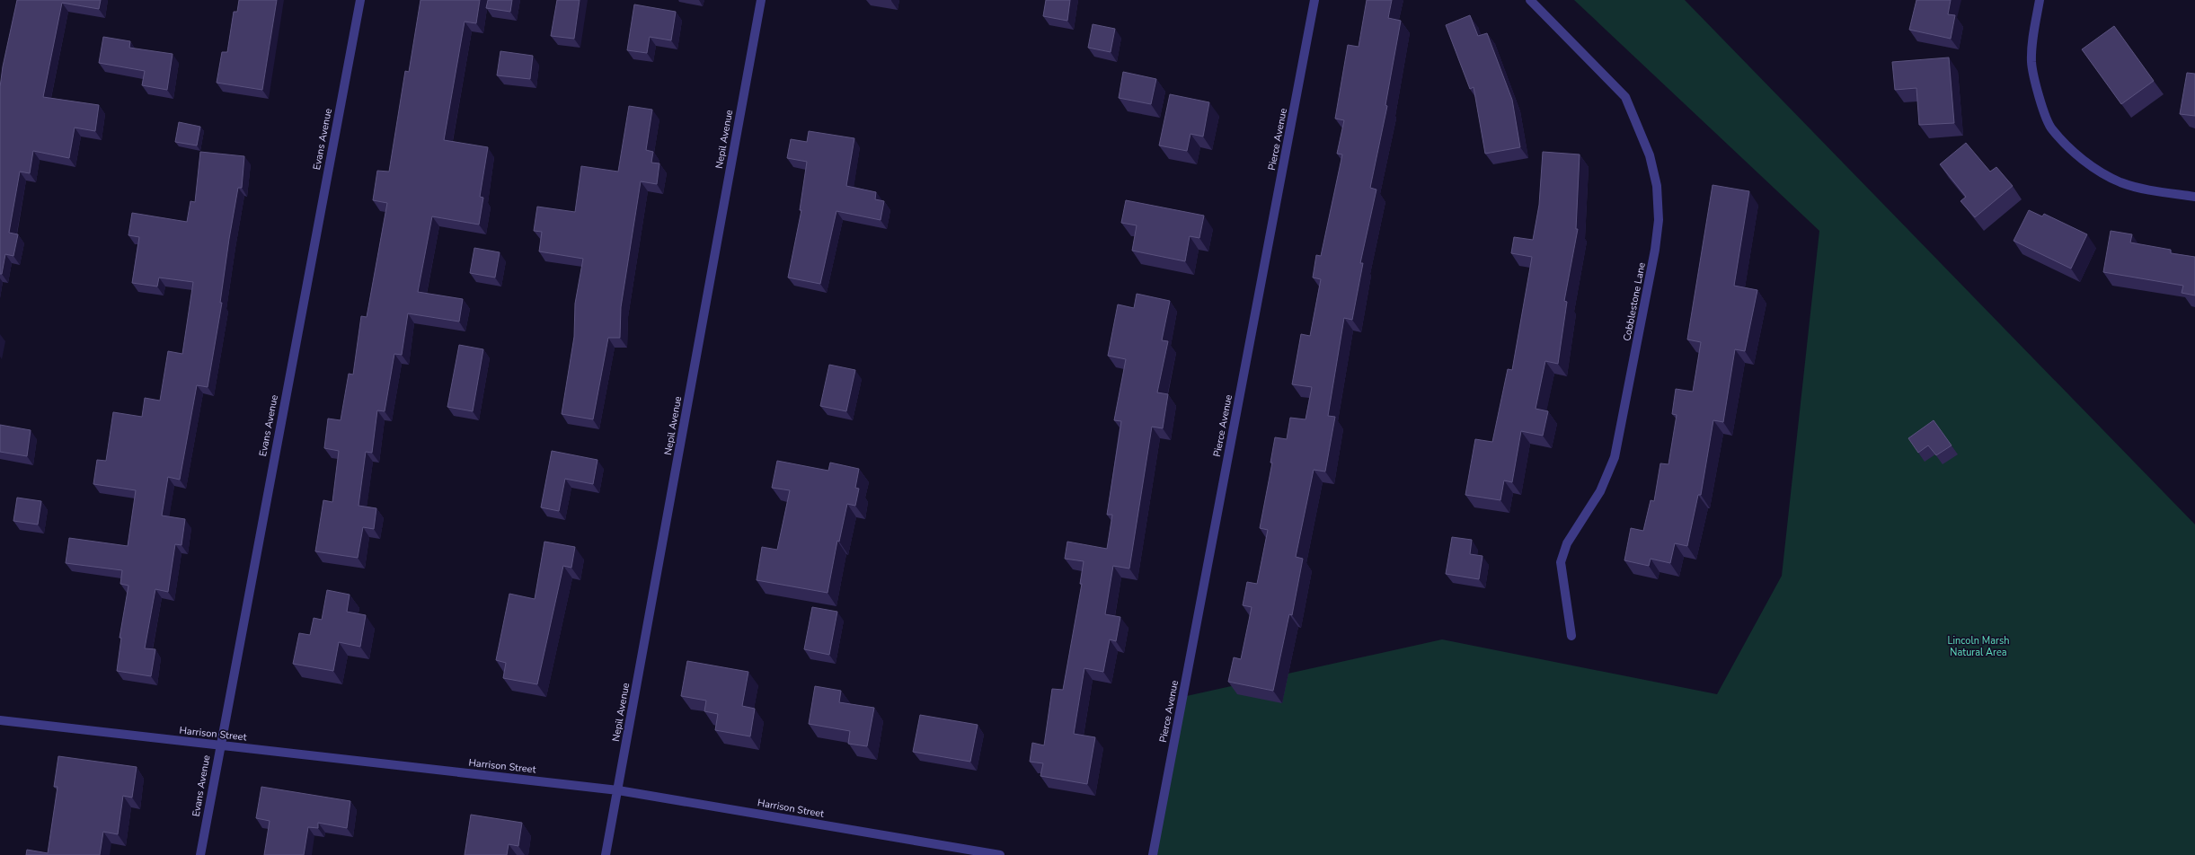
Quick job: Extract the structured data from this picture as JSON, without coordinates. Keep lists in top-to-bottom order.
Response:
{
  "streets": {
    "street": [
      "Evans Avenue",
      "Nepil Avenue",
      "Pierce Avenue",
      "Cobblestone Lane",
      "Harrison Street"
    ]
  },
  "crossings": [
    ["Evans Avenue", "Harrison Street"],
    ["Nepil Avenue", "Harrison Street"]
  ],
  "parks": ["Lincoln Marsh Natural Area"]
}
